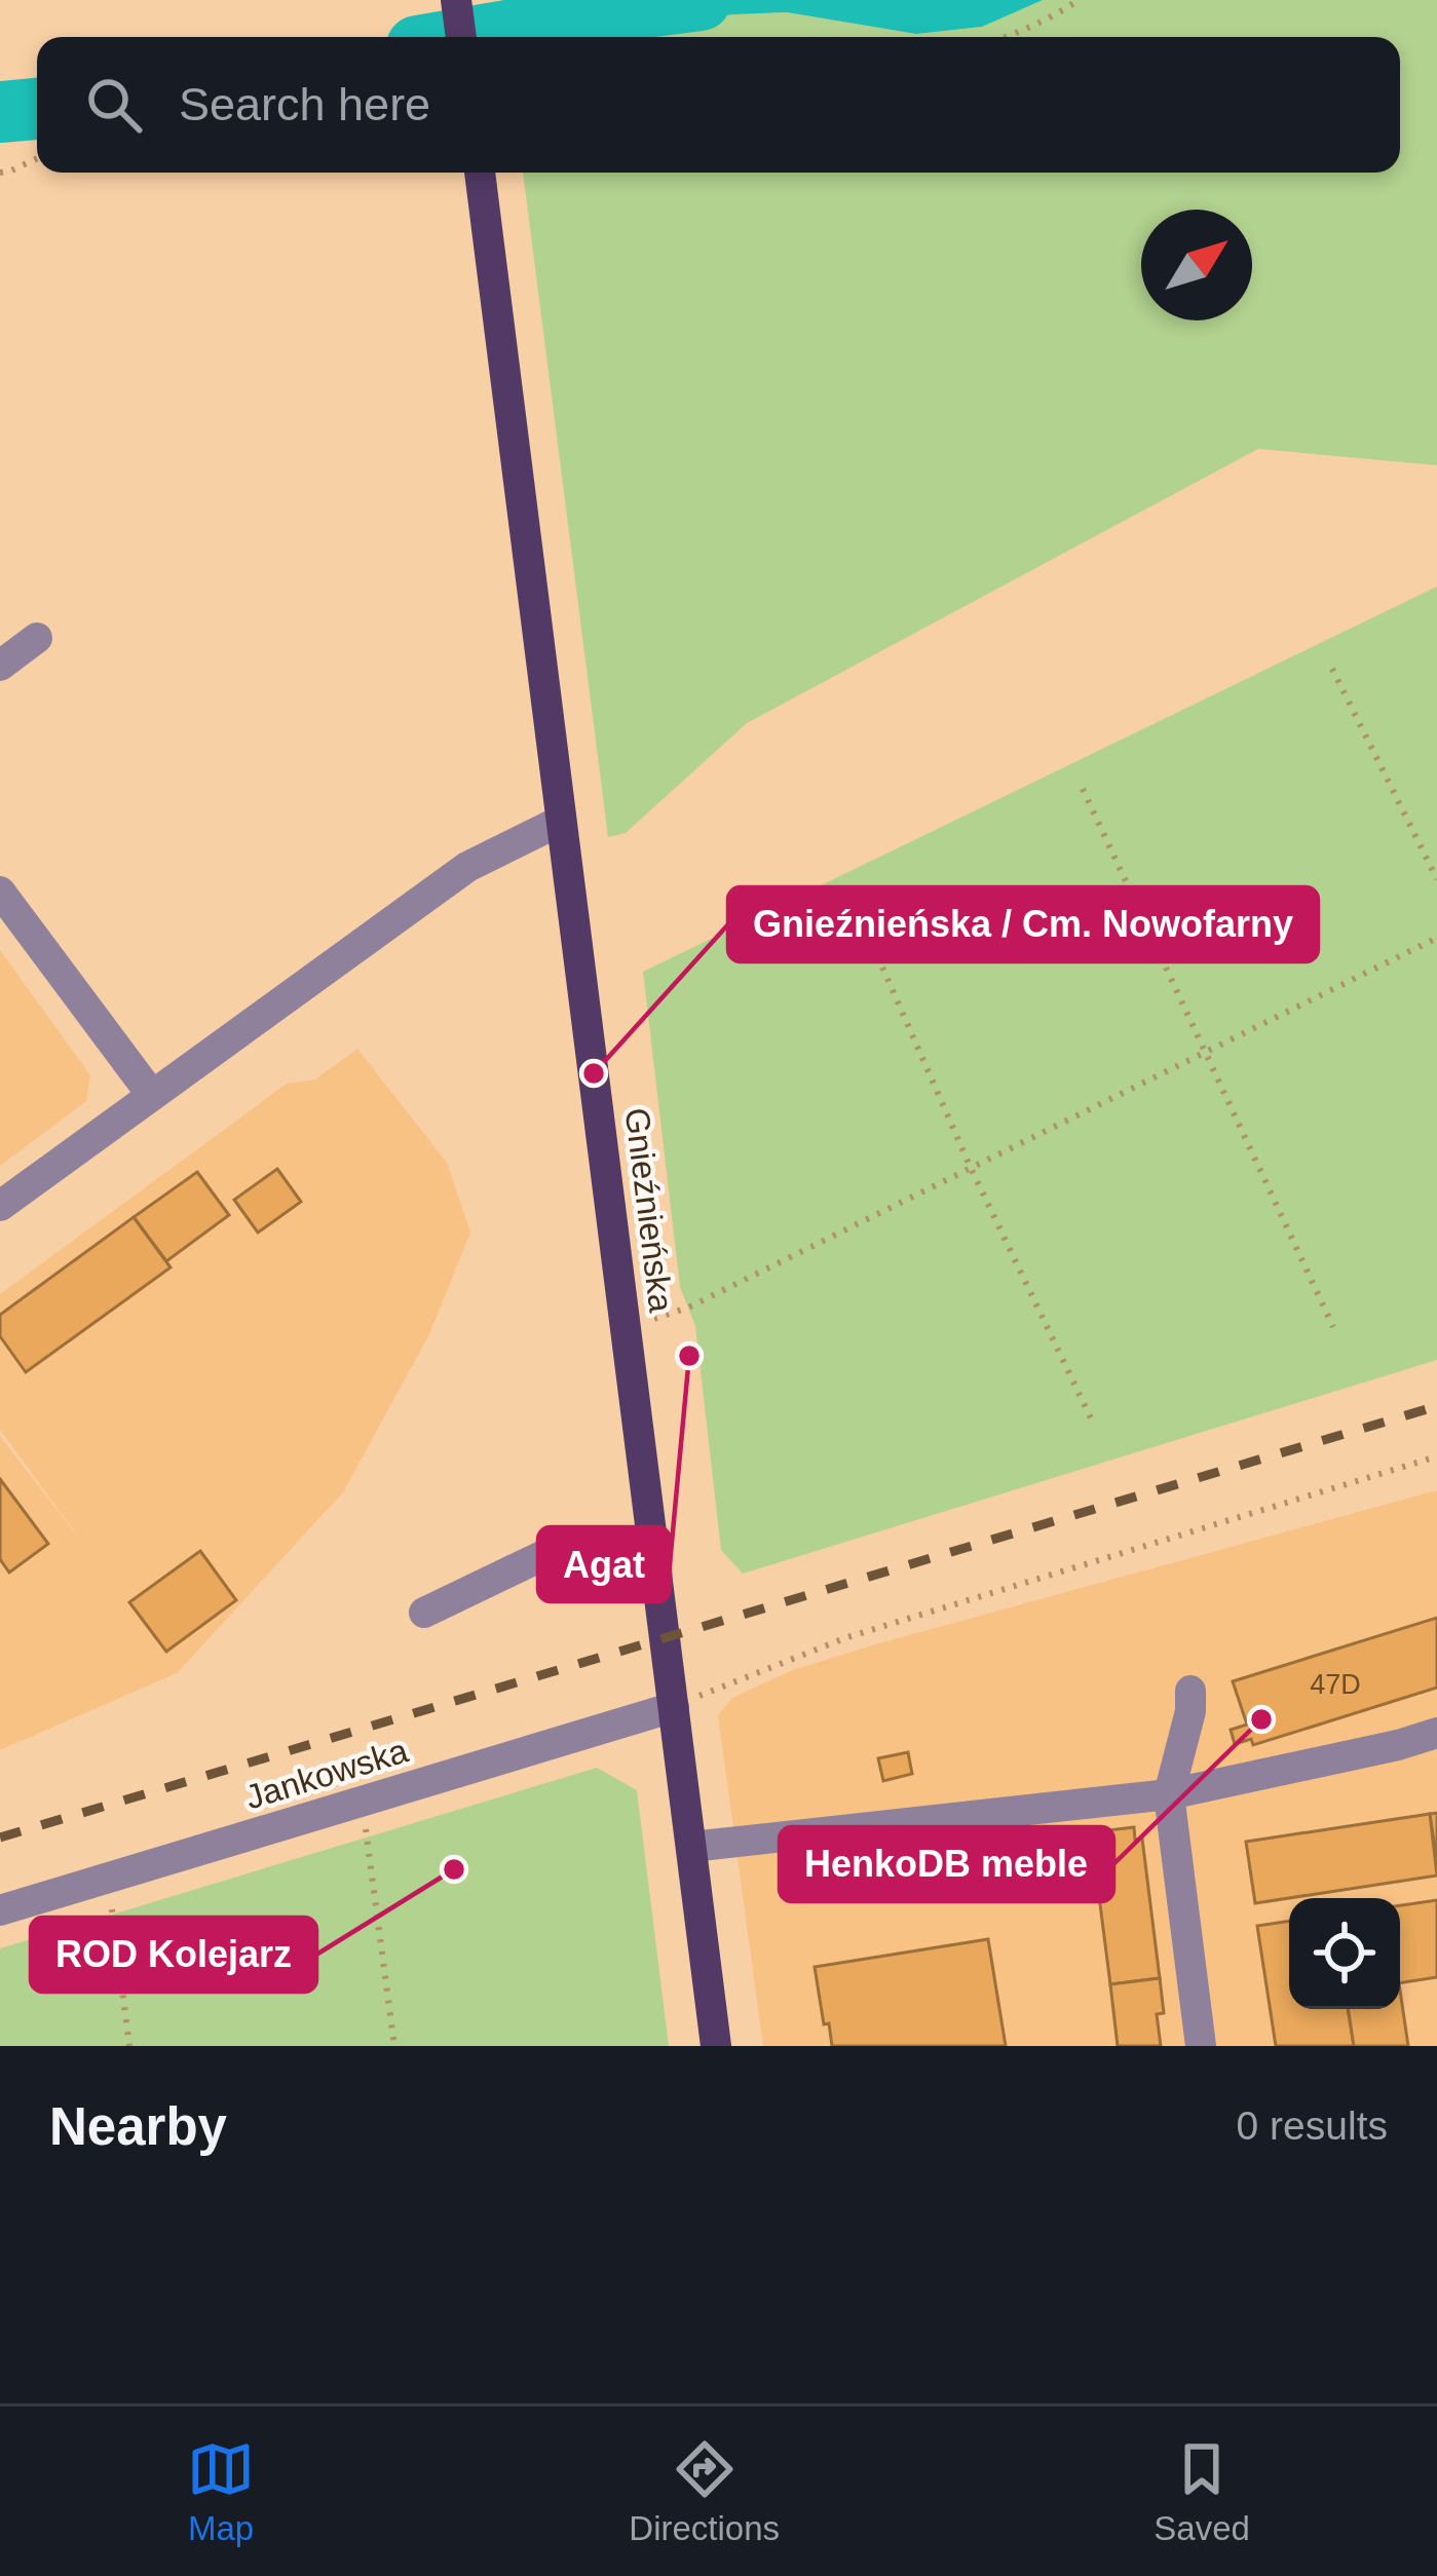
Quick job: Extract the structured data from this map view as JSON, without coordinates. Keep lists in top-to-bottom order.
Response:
{
  "streets": {
    "main road": ["Gnieźnieńska"],
    "street": ["Jankowska"]
  },
  "crossings": [
    ["Gnieźnieńska", "Jankowska"]
  ],
  "places": [
    "Gnieźnieńska / Cm. Nowofarny",
    "Agat",
    "HenkoDB meble",
    "ROD Kolejarz"
  ],
  "house_numbers": ["47D"],
  "north": "top right",
  "page": {
    "search": "Search here",
    "heading": ["Nearby", "0 results"],
    "nav": ["Map", "Directions", "Saved"]
  }
}
